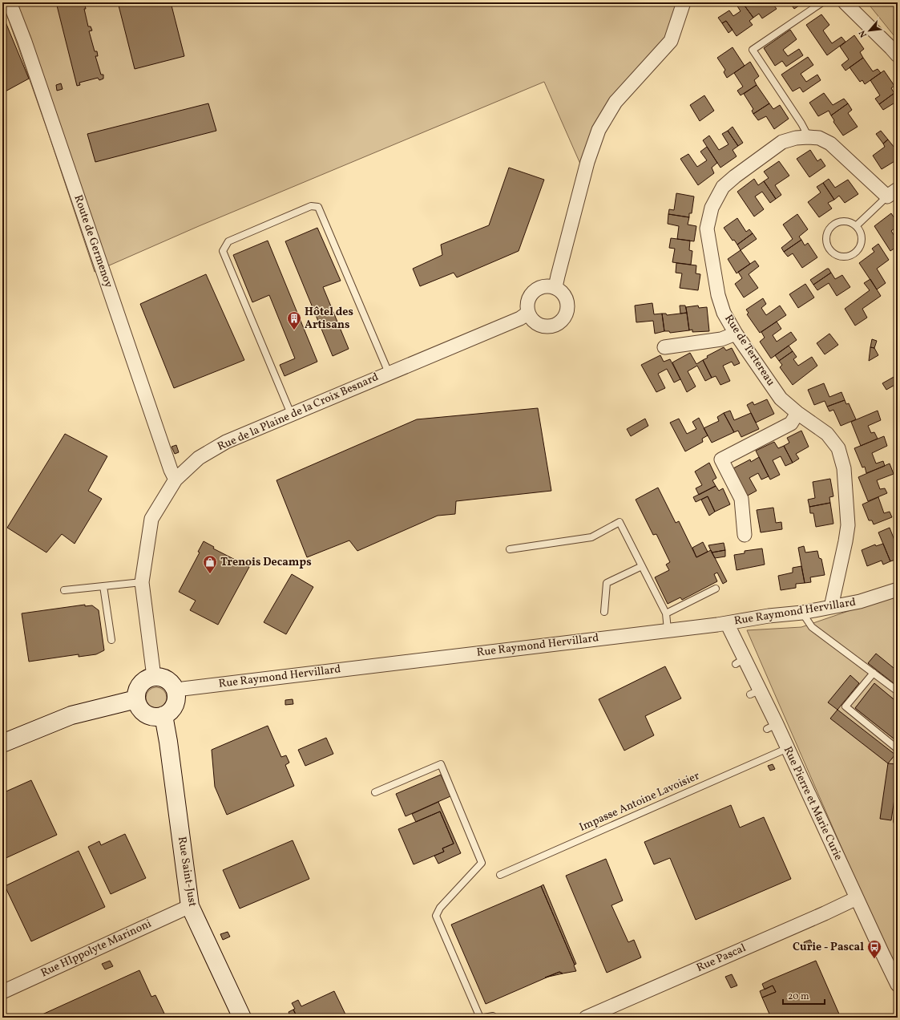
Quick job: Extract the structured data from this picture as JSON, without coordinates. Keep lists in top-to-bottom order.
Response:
{
  "streets": {
    "street": [
      "Route de Germenoy",
      "Rue de Tertereau",
      "Rue de la Plaine de la Croix Besnard",
      "Rue Raymond Hervillard",
      "Rue Pierre et Marie Curie",
      "Rue Saint-Just",
      "Rue HIppolyte Marinoni",
      "Rue Pascal"
    ],
    "lane": ["Impasse Antoine Lavoisier"]
  },
  "crossings": [
    ["Route de Germenoy", "Rue de la Plaine de la Croix Besnard"],
    ["Rue de Tertereau", "Rue Raymond Hervillard"],
    ["Rue de la Plaine de la Croix Besnard", "Rue Raymond Hervillard"],
    ["Rue de la Plaine de la Croix Besnard", "Rue Saint-Just"],
    ["Rue Raymond Hervillard", "Rue Pierre et Marie Curie"],
    ["Rue Raymond Hervillard", "Rue Saint-Just"],
    ["Impasse Antoine Lavoisier", "Rue Pierre et Marie Curie"],
    ["Rue Pierre et Marie Curie", "Rue Pascal"],
    ["Rue Saint-Just", "Rue HIppolyte Marinoni"]
  ],
  "places": {
    "building": ["Hôtel des Artisans"],
    "shop": ["Trenois Decamps"],
    "bus stop": ["Curie - Pascal"]
  },
  "scale_bar": "20 m",
  "north": "bottom left"
}
